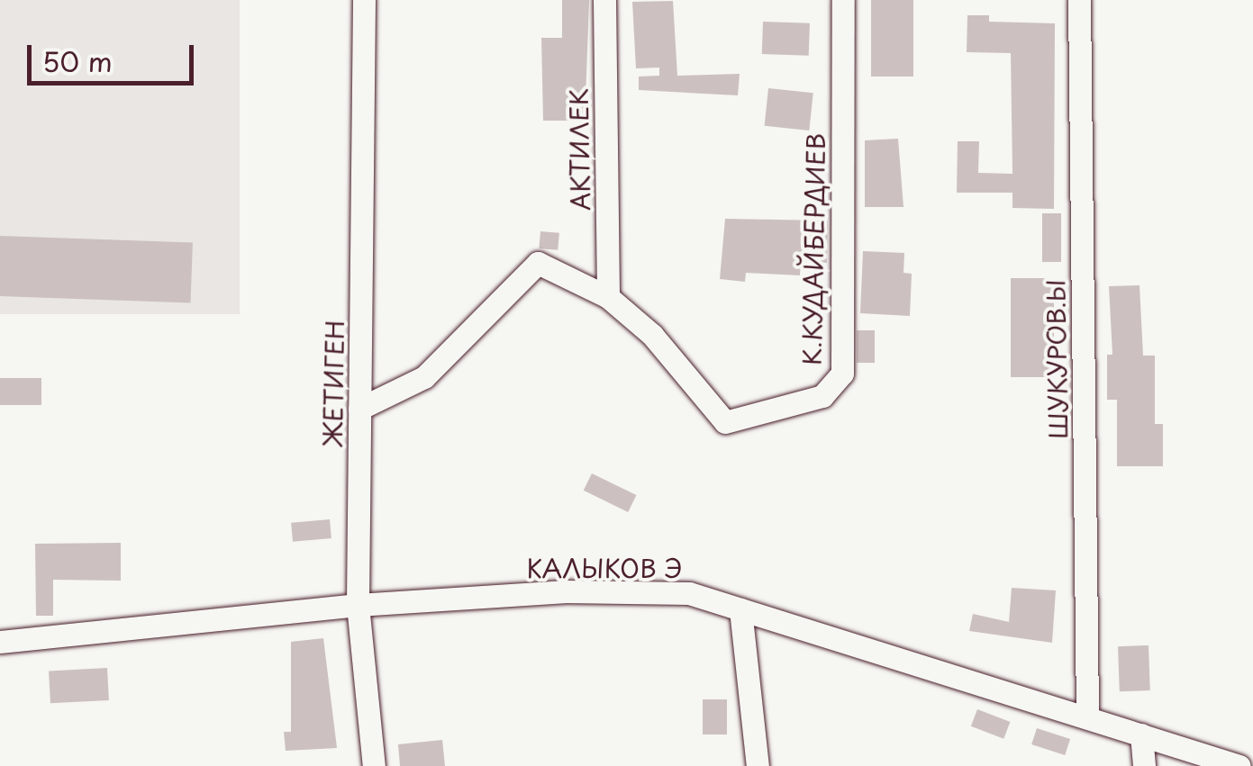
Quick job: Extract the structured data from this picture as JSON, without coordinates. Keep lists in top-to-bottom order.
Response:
{
  "streets": {
    "street": [
      "АКТИЛЕК",
      "К.КУДАЙБЕРДИЕВ",
      "ШУКУРОВ.Ы",
      "ЖЕТИГЕН",
      "КАЛЫКОВ Э"
    ]
  },
  "crossings": [
    ["АКТИЛЕК", "К.КУДАЙБЕРДИЕВ"],
    ["К.КУДАЙБЕРДИЕВ", "ЖЕТИГЕН"],
    ["ШУКУРОВ.Ы", "КАЛЫКОВ Э"],
    ["ЖЕТИГЕН", "КАЛЫКОВ Э"]
  ],
  "scale_bar": "50 m"
}
